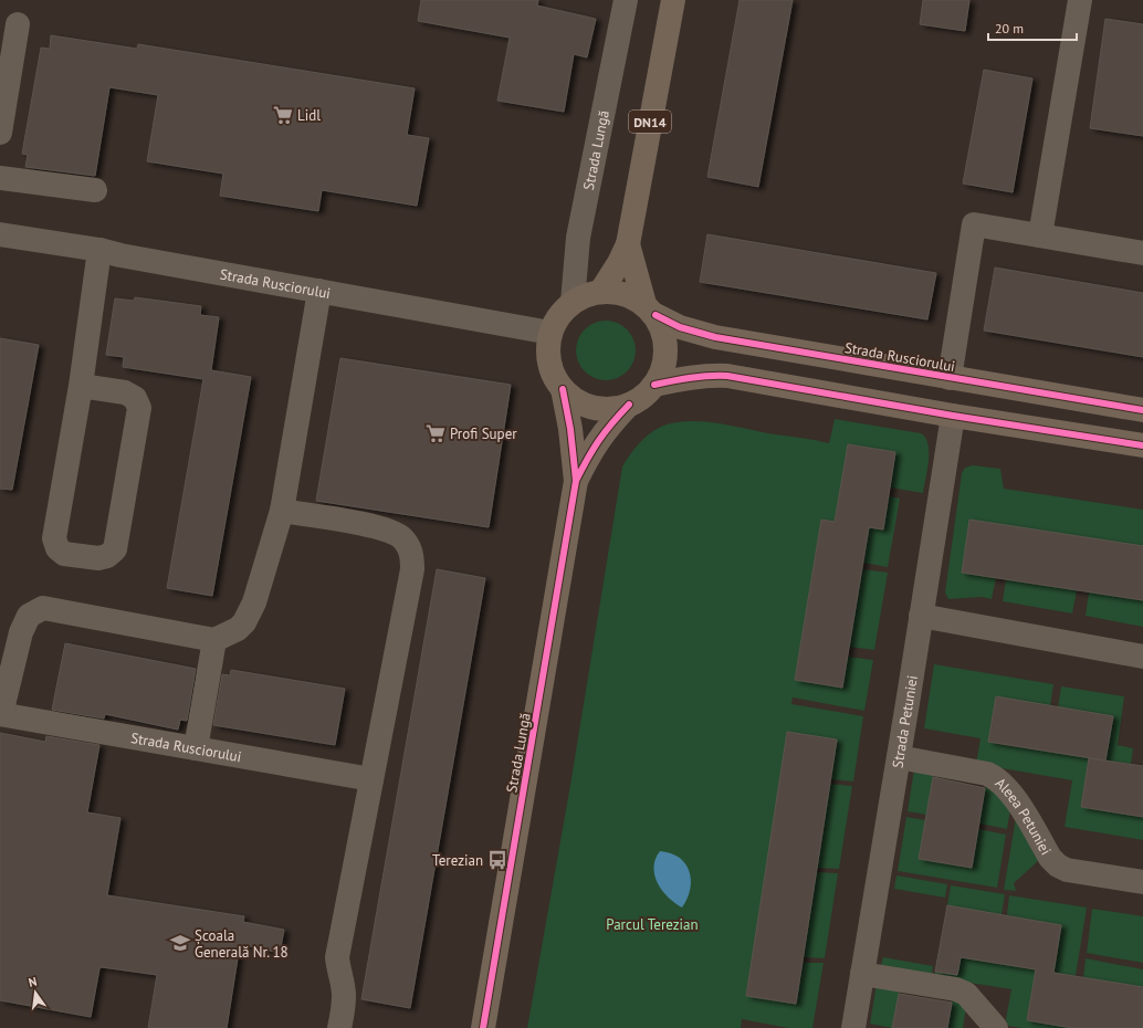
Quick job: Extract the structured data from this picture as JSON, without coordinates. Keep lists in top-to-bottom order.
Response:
{
  "streets": {
    "main road": ["DN14", "Strada Lungă", "Strada Rusciorului"],
    "street": ["Strada Petuniei", "Aleea Petuniei"]
  },
  "crossings": [
    ["DN14", "Strada Lungă"],
    ["DN14", "Strada Rusciorului"],
    ["Strada Lungă", "Strada Rusciorului"],
    ["Strada Petuniei", "Aleea Petuniei"]
  ],
  "parks": ["Parcul Terezian"],
  "places": {
    "supermarket": ["Lidl", "Profi Super"],
    "bus stop": ["Terezian"],
    "school or university": ["Școala Generală Nr. 18"]
  },
  "scale_bar": "20 m",
  "north": "top"
}
